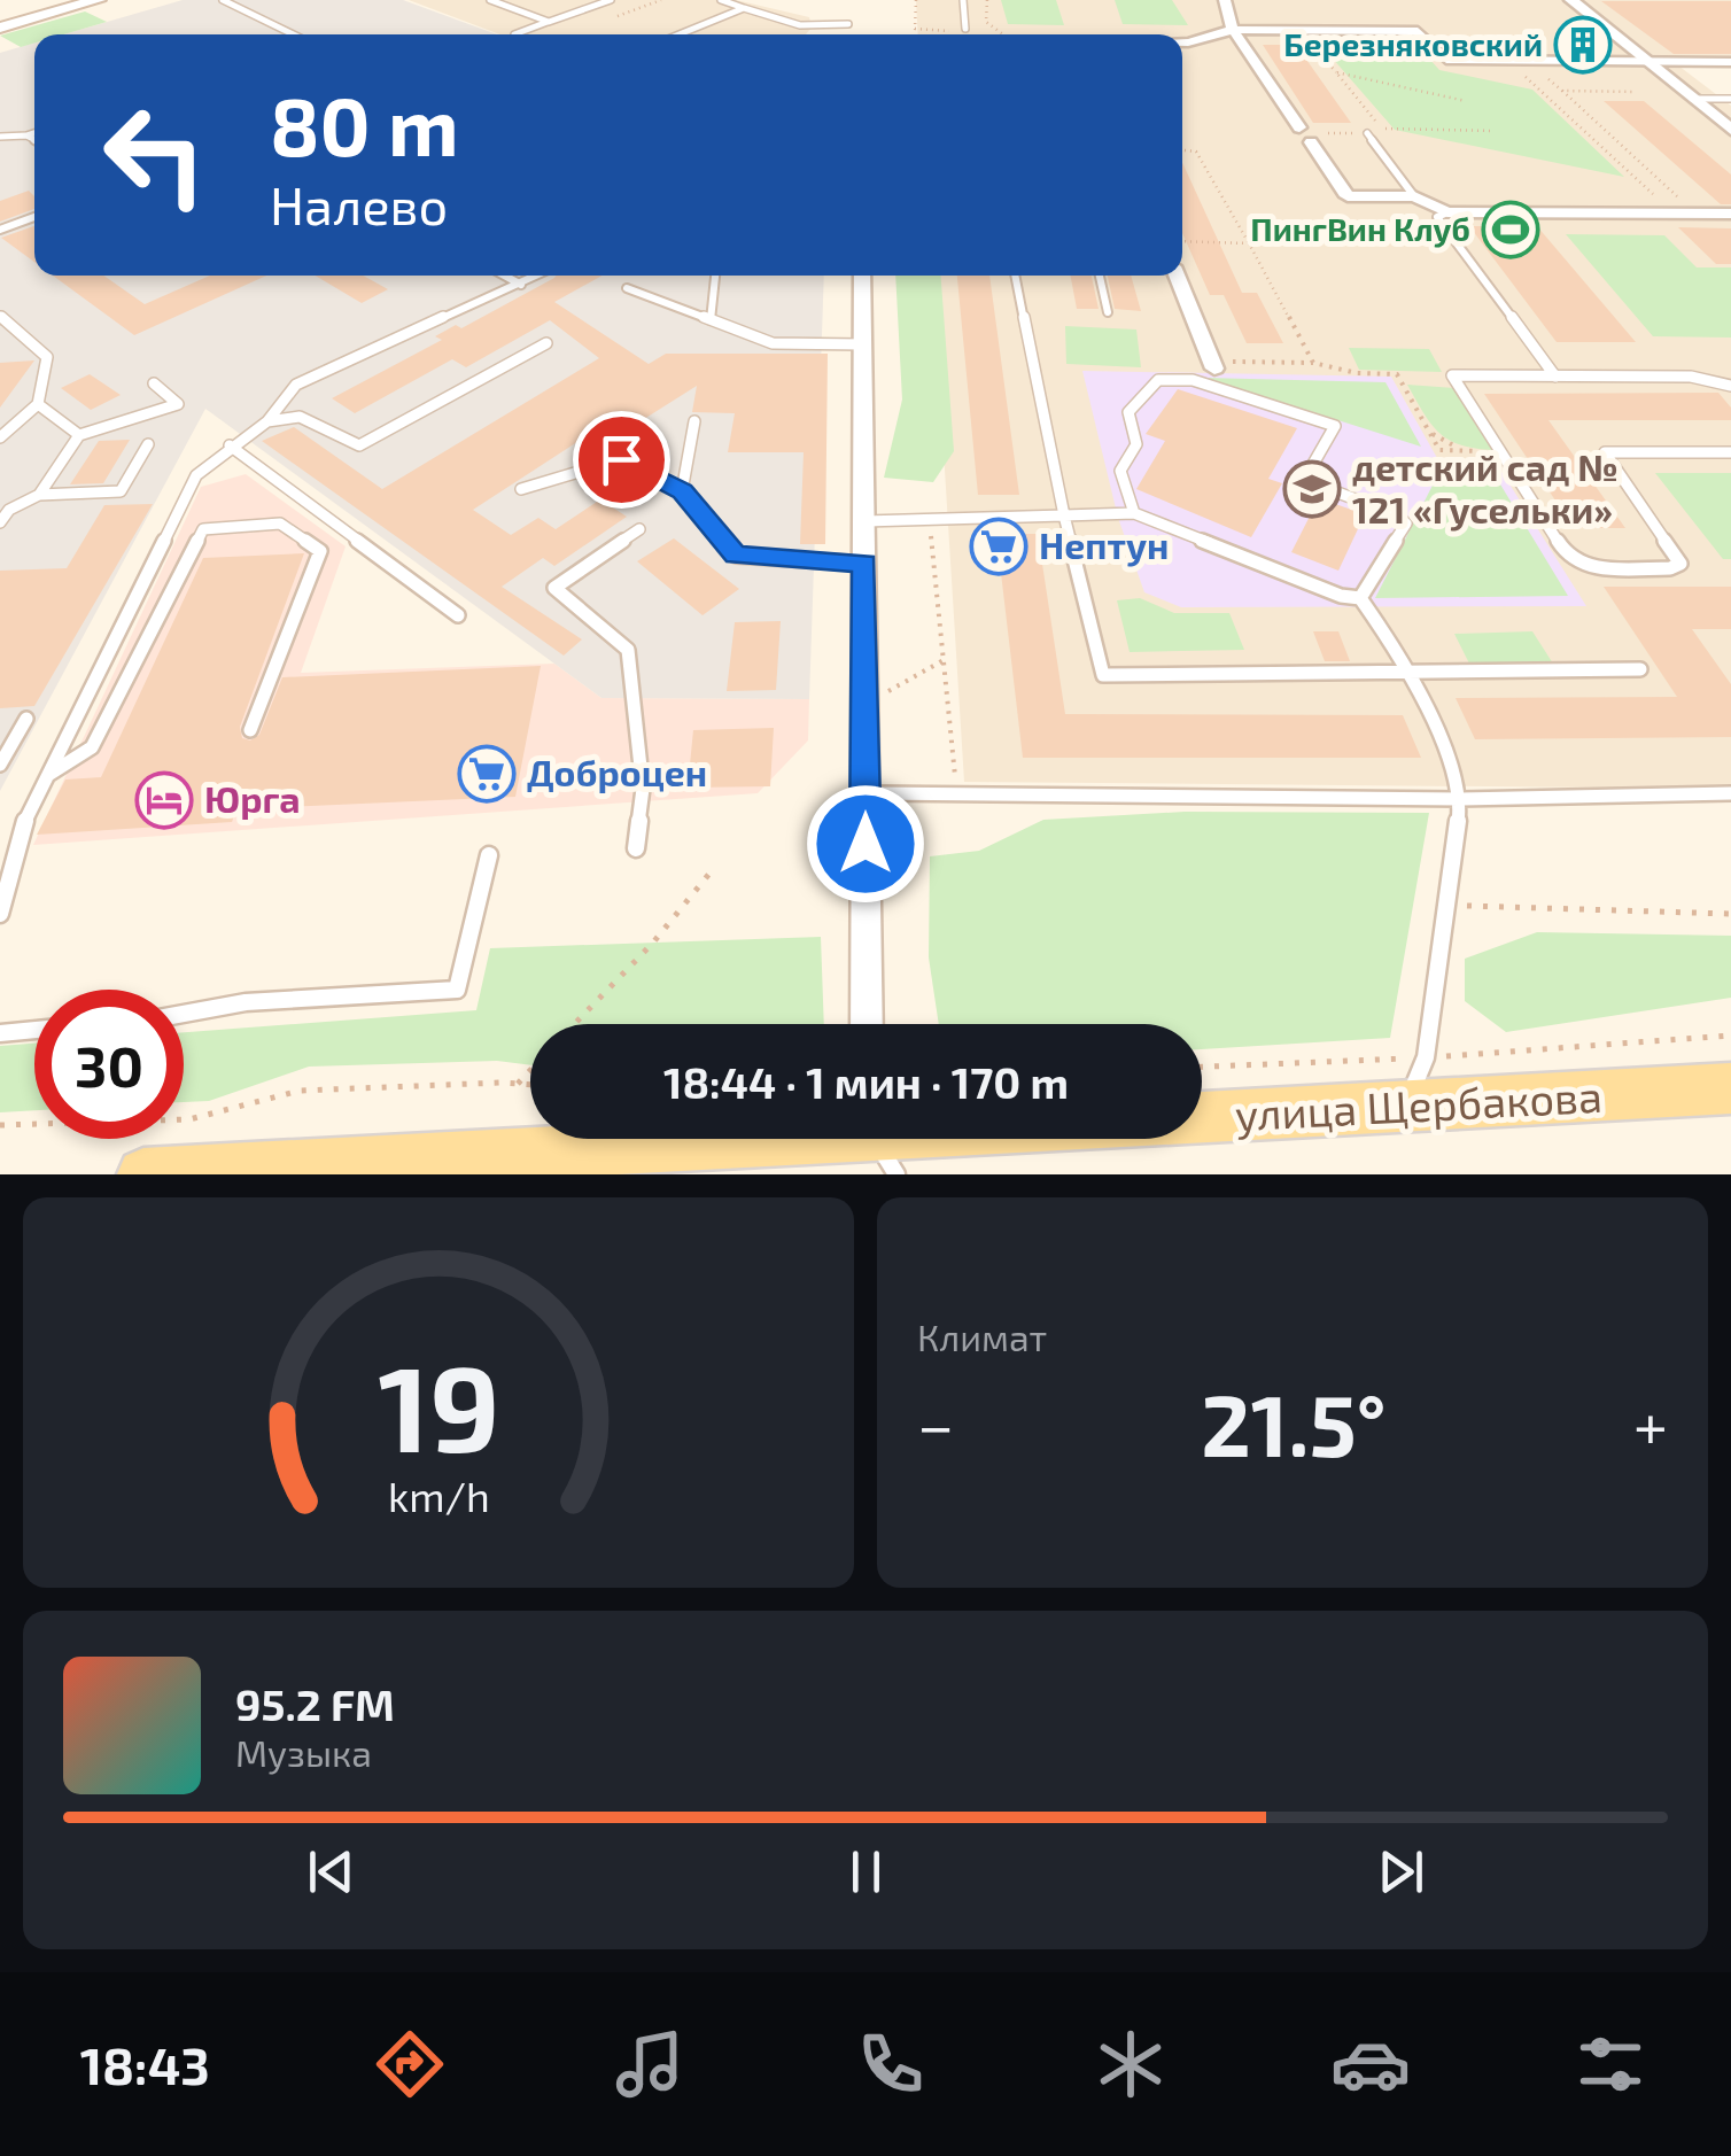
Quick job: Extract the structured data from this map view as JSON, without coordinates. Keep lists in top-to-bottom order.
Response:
{
  "streets": {
    "main road": ["улица Щербакова"]
  },
  "places": {
    "building": ["Березняковский"],
    "sports": ["ПингВин Клуб"],
    "school or university": ["детский сад № 121 «Гусельки»"],
    "supermarket": ["Нептун", "Доброцен"],
    "hotel": ["Юрга"]
  },
  "page": {
    "turn": ["80 m", "Налево"],
    "limit": "30",
    "trip": "18:44 · 1 мин · 170 m",
    "tile": "Климат",
    "heat": ["−", "21.5°", "+"],
    "song": ["95.2 FM", "Музыка"],
    "tabs": "18:43",
    "gauge": ["19", "km/h"]
  }
}
